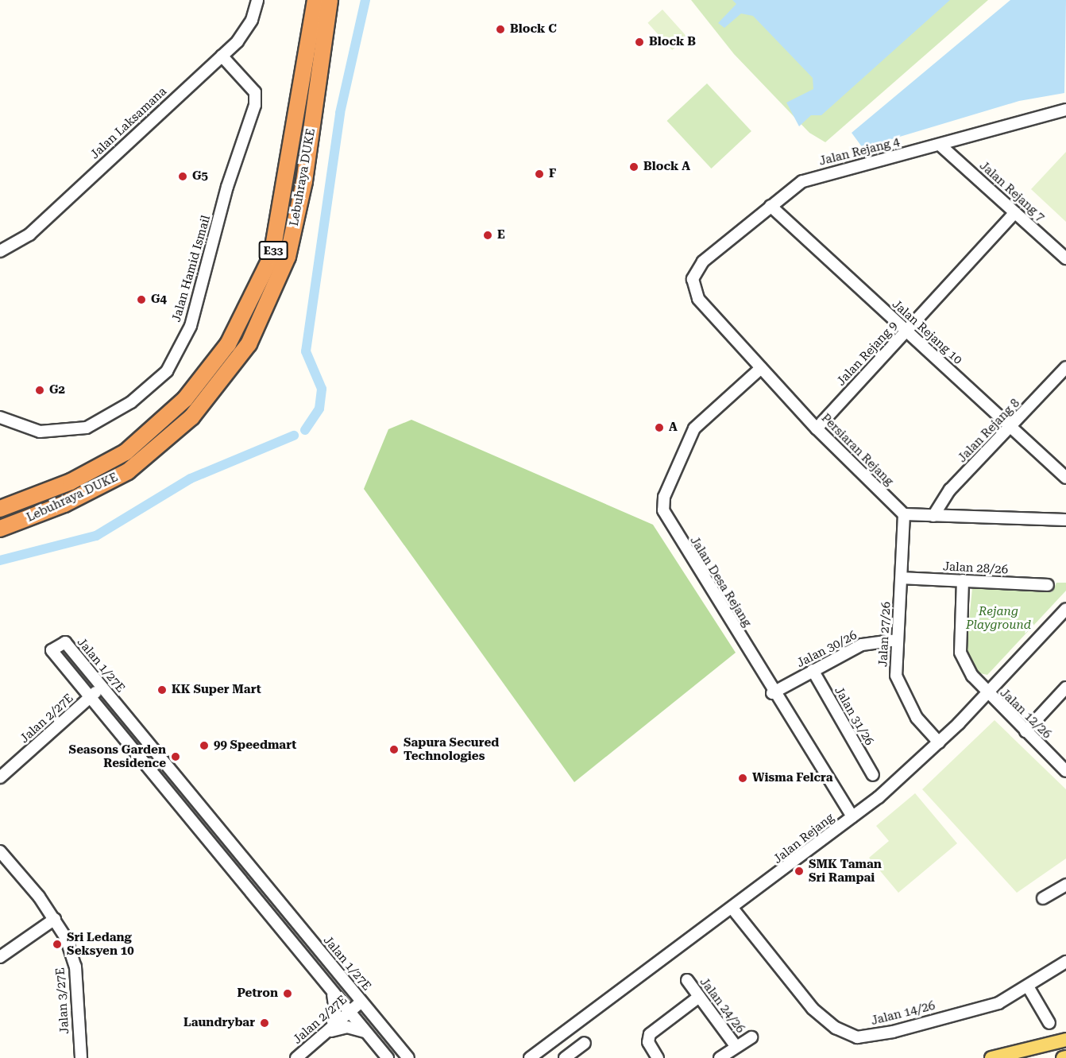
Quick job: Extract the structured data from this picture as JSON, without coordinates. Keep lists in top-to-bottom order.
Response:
{
  "streets": {
    "highway": ["Lebuhraya DUKE", "E33"],
    "street": [
      "Jalan Laksamana",
      "Jalan Rejang 4",
      "Jalan Rejang 7",
      "Jalan Hamid Ismail",
      "Jalan Rejang 10",
      "Jalan Rejang 9",
      "Jalan Rejang 8",
      "Persiaran Rejang",
      "Jalan 28/26",
      "Jalan Desa Rejang",
      "Jalan 27/26",
      "Jalan 30/26",
      "Jalan 1/27E",
      "Jalan 12/26",
      "Jalan 31/26",
      "Jalan 2/27E",
      "Jalan Rejang",
      "Jalan 3/27E",
      "Jalan 24/26",
      "Jalan 14/26"
    ]
  },
  "crossings": [
    ["Jalan Laksamana", "Jalan Hamid Ismail"],
    ["Jalan Rejang 4", "Jalan Rejang 7"],
    ["Jalan Rejang 4", "Persiaran Rejang"],
    ["Jalan Rejang 7", "Jalan Rejang 9"],
    ["Jalan Rejang 10", "Jalan Rejang 9"],
    ["Jalan Rejang 10", "Jalan Rejang 8"],
    ["Jalan Rejang 9", "Persiaran Rejang"],
    ["Persiaran Rejang", "Jalan Desa Rejang"],
    ["Persiaran Rejang", "Jalan 27/26"],
    ["Jalan 28/26", "Jalan 27/26"],
    ["Jalan 28/26", "Jalan 12/26"],
    ["Jalan Desa Rejang", "Jalan 30/26"],
    ["Jalan Desa Rejang", "Jalan Rejang"],
    ["Jalan 27/26", "Jalan 30/26"],
    ["Jalan 27/26", "Jalan Rejang"],
    ["Jalan 30/26", "Jalan 31/26"],
    ["Jalan 1/27E", "Jalan 2/27E"],
    ["Jalan 12/26", "Jalan Rejang"],
    ["Jalan Rejang", "Jalan 14/26"]
  ],
  "parks": ["Rejang Playground"],
  "places": [
    "Block C",
    "Block B",
    "Block A",
    "F",
    "G5",
    "E",
    "G4",
    "G2",
    "A",
    "KK Super Mart",
    "99 Speedmart",
    "Sapura Secured Technologies",
    "Seasons Garden Residence",
    "Wisma Felcra",
    "SMK Taman Sri Rampai",
    "Sri Ledang Seksyen 10",
    "Petron",
    "Laundrybar"
  ]
}
